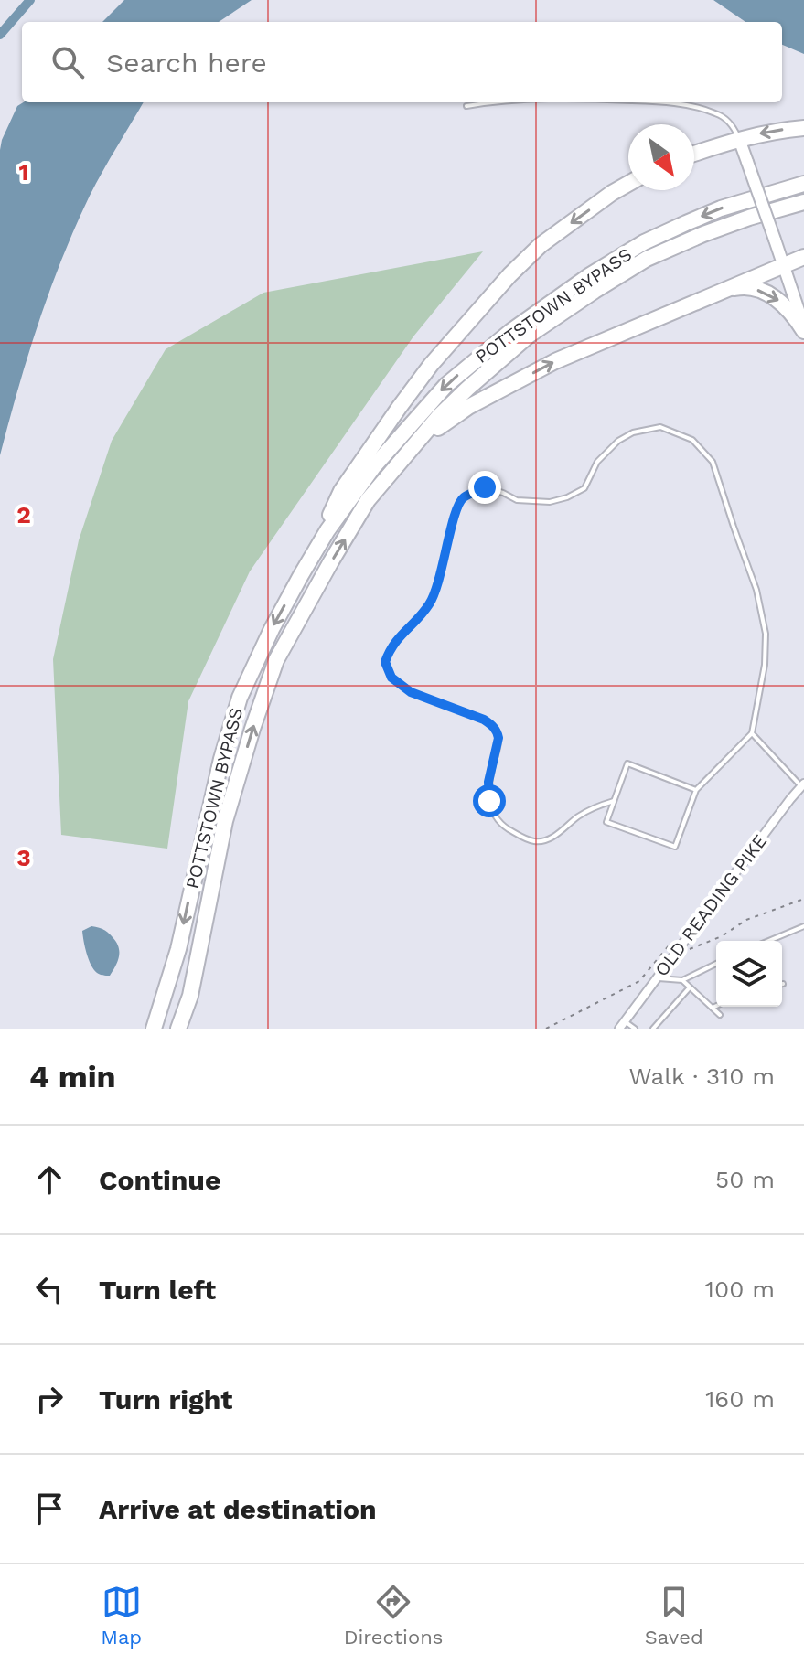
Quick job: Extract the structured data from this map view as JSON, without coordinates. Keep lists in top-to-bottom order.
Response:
{
  "streets": {
    "highway": ["POTTSTOWN BYPASS"],
    "street": ["OLD READING PIKE"]
  },
  "north": "bottom right",
  "page": {
    "search": "Search here",
    "heading": ["4 min", "Walk · 310 m"],
    "list": [
      ["Continue", "50 m"],
      ["Turn left", "100 m"],
      ["Turn right", "160 m"],
      "Arrive at destination"
    ],
    "nav": ["Map", "Directions", "Saved"]
  },
  "grid": {
    "rows": ["1", "2", "3"]
  }
}
